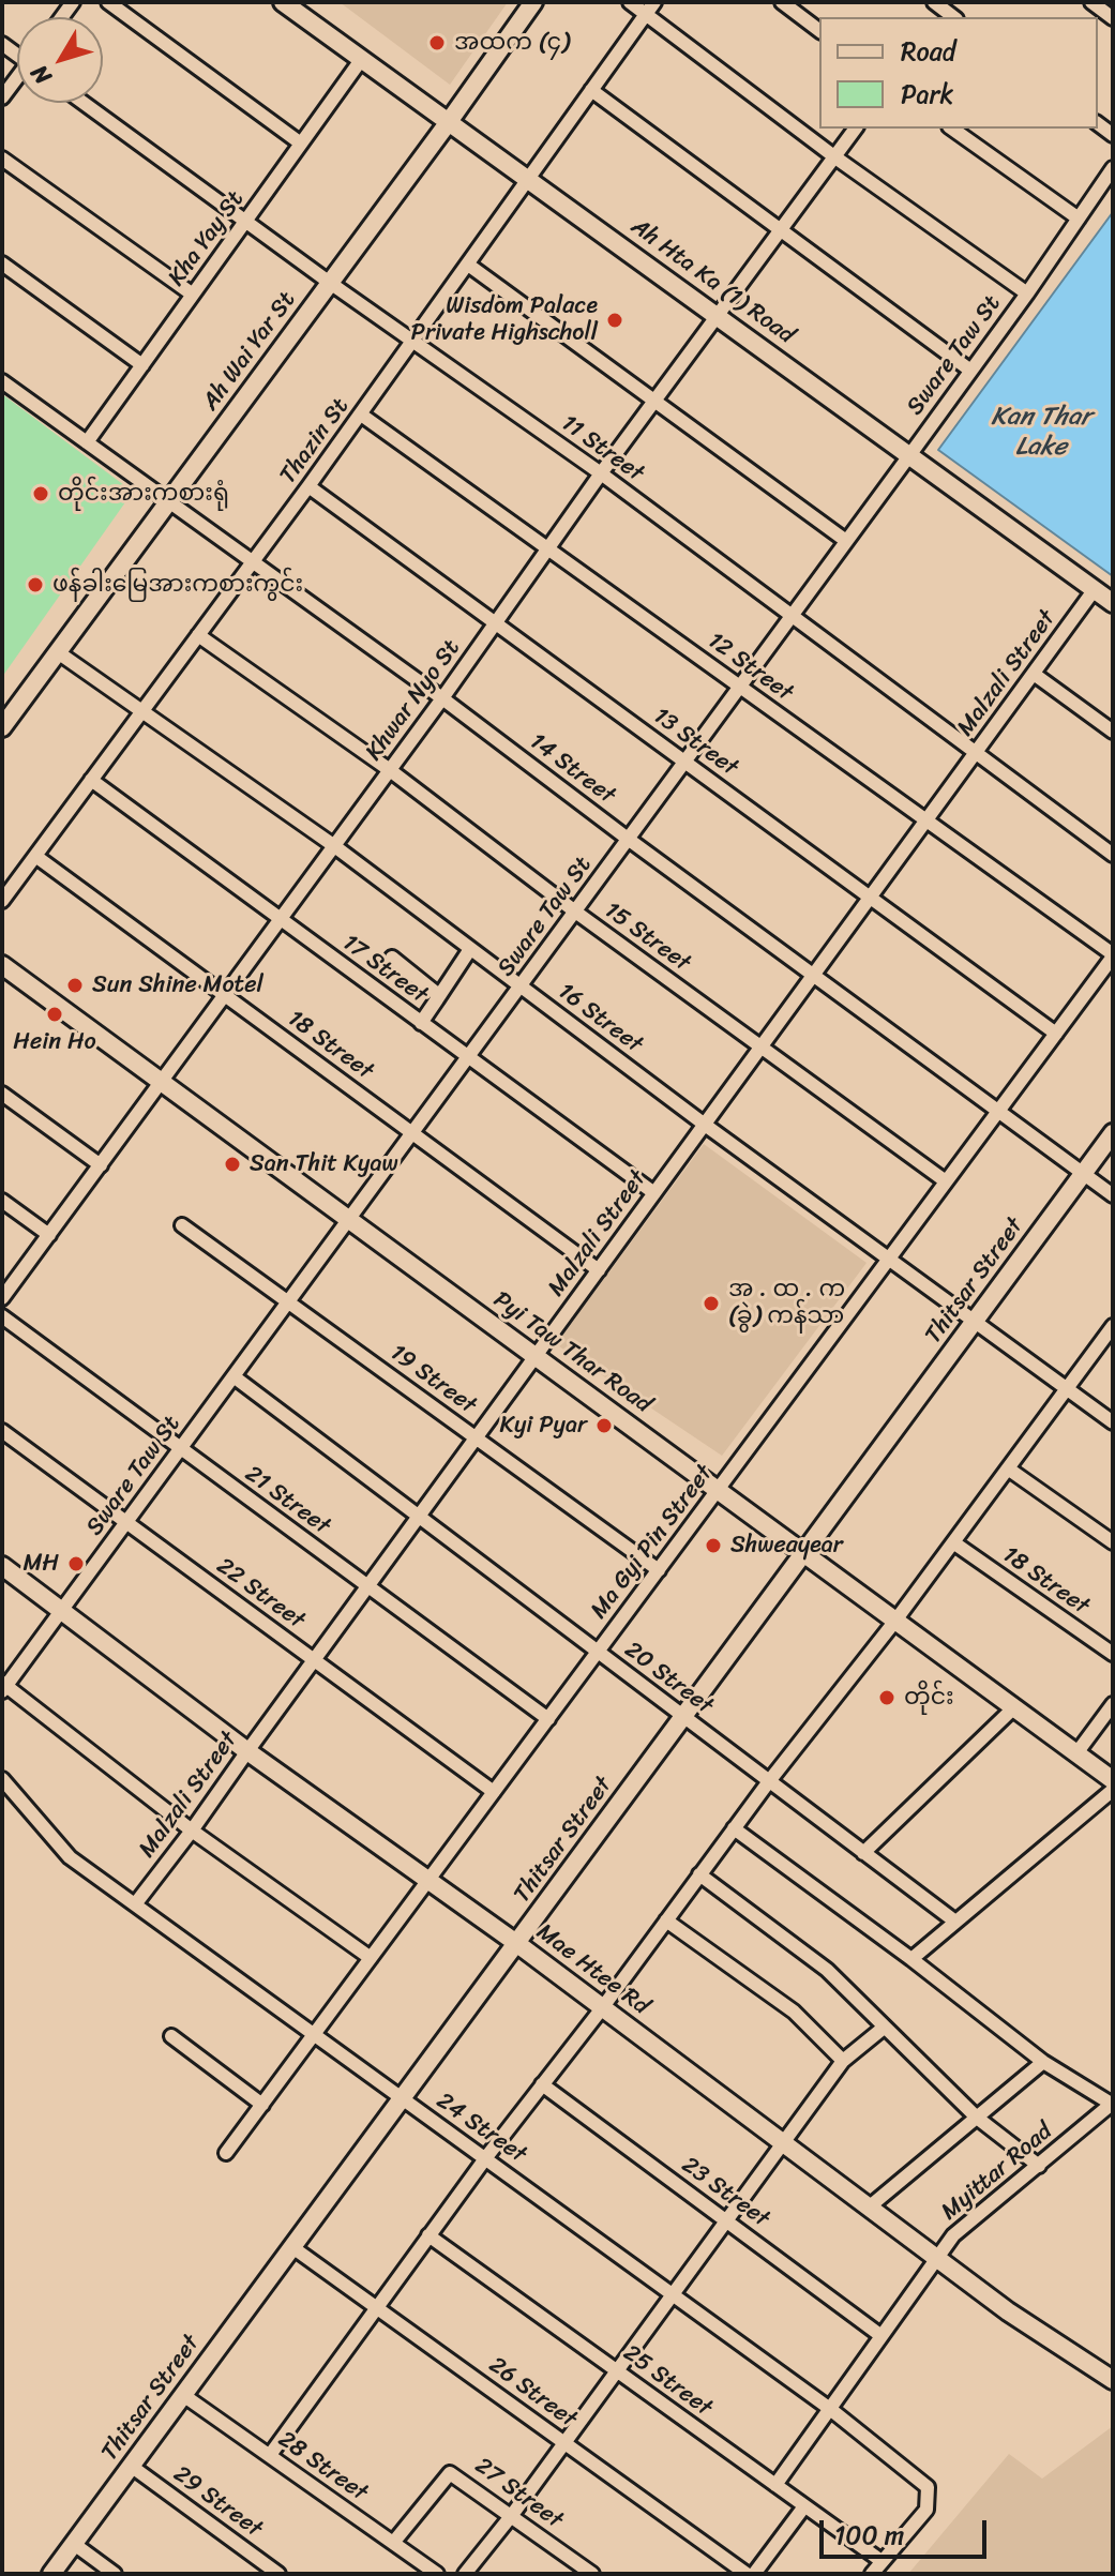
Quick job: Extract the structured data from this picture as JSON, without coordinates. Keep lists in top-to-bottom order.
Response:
{
  "streets": {
    "street": [
      "Kha Yay St",
      "Ah Hta Ka (1) Road",
      "Ah Wai Yar St",
      "Sware Taw St",
      "Thazin St",
      "11 Street",
      "12 Street",
      "Malzali Street",
      "Khwar Nyo St",
      "13 Street",
      "14 Street",
      "15 Street",
      "17 Street",
      "16 Street",
      "18 Street",
      "Thitsar Street",
      "Pyi Taw Thar Road",
      "19 Street",
      "21 Street",
      "Ma Gyi Pin Street",
      "22 Street",
      "20 Street",
      "Mae Htee Rd",
      "24 Street",
      "Myittar Road",
      "23 Street",
      "25 Street",
      "26 Street",
      "28 Street",
      "27 Street",
      "29 Street"
    ]
  },
  "crossings": [
    ["Kha Yay St", "Ah Hta Ka (1) Road"],
    ["Kha Yay St", "11 Street"],
    ["Kha Yay St", "14 Street"],
    ["Ah Hta Ka (1) Road", "Ah Wai Yar St"],
    ["Ah Hta Ka (1) Road", "Sware Taw St"],
    ["Ah Hta Ka (1) Road", "Thazin St"],
    ["Ah Hta Ka (1) Road", "Malzali Street"],
    ["Ah Hta Ka (1) Road", "Khwar Nyo St"],
    ["Ah Wai Yar St", "11 Street"],
    ["Ah Wai Yar St", "14 Street"],
    ["Ah Wai Yar St", "16 Street"],
    ["Sware Taw St", "11 Street"],
    ["Sware Taw St", "12 Street"],
    ["Sware Taw St", "13 Street"],
    ["Sware Taw St", "14 Street"],
    ["Sware Taw St", "15 Street"],
    ["Sware Taw St", "17 Street"],
    ["Sware Taw St", "16 Street"],
    ["Sware Taw St", "18 Street"],
    ["Sware Taw St", "Pyi Taw Thar Road"],
    ["Sware Taw St", "19 Street"],
    ["Sware Taw St", "21 Street"],
    ["Sware Taw St", "22 Street"],
    ["Sware Taw St", "20 Street"],
    ["Sware Taw St", "Mae Htee Rd"],
    ["Thazin St", "11 Street"],
    ["Thazin St", "12 Street"],
    ["Thazin St", "13 Street"],
    ["Thazin St", "14 Street"],
    ["Thazin St", "15 Street"],
    ["Thazin St", "17 Street"],
    ["Thazin St", "16 Street"],
    ["Thazin St", "18 Street"],
    ["11 Street", "Malzali Street"],
    ["11 Street", "Khwar Nyo St"],
    ["12 Street", "Malzali Street"],
    ["12 Street", "Khwar Nyo St"],
    ["12 Street", "Ma Gyi Pin Street"],
    ["Malzali Street", "13 Street"],
    ["Malzali Street", "14 Street"],
    ["Malzali Street", "15 Street"],
    ["Malzali Street", "17 Street"],
    ["Malzali Street", "16 Street"],
    ["Malzali Street", "18 Street"],
    ["Malzali Street", "Pyi Taw Thar Road"],
    ["Malzali Street", "19 Street"],
    ["Malzali Street", "21 Street"],
    ["Malzali Street", "22 Street"],
    ["Malzali Street", "20 Street"],
    ["Malzali Street", "Mae Htee Rd"],
    ["Malzali Street", "24 Street"],
    ["Khwar Nyo St", "13 Street"],
    ["Khwar Nyo St", "14 Street"],
    ["Khwar Nyo St", "15 Street"],
    ["Khwar Nyo St", "17 Street"],
    ["Khwar Nyo St", "16 Street"],
    ["Khwar Nyo St", "18 Street"],
    ["Khwar Nyo St", "Pyi Taw Thar Road"],
    ["13 Street", "Ma Gyi Pin Street"],
    ["14 Street", "Thitsar Street"],
    ["14 Street", "Ma Gyi Pin Street"],
    ["15 Street", "Ma Gyi Pin Street"],
    ["16 Street", "Thitsar Street"],
    ["16 Street", "Ma Gyi Pin Street"],
    ["Thitsar Street", "Pyi Taw Thar Road"],
    ["Thitsar Street", "20 Street"],
    ["Thitsar Street", "Mae Htee Rd"],
    ["Thitsar Street", "24 Street"],
    ["Thitsar Street", "26 Street"],
    ["Thitsar Street", "28 Street"],
    ["Thitsar Street", "29 Street"],
    ["Pyi Taw Thar Road", "Ma Gyi Pin Street"],
    ["19 Street", "Ma Gyi Pin Street"],
    ["21 Street", "Ma Gyi Pin Street"],
    ["Ma Gyi Pin Street", "22 Street"],
    ["Ma Gyi Pin Street", "20 Street"],
    ["Ma Gyi Pin Street", "Mae Htee Rd"],
    ["Ma Gyi Pin Street", "24 Street"],
    ["Mae Htee Rd", "Myittar Road"],
    ["24 Street", "Myittar Road"],
    ["24 Street", "25 Street"],
    ["Myittar Road", "23 Street"],
    ["Myittar Road", "25 Street"],
    ["28 Street", "27 Street"]
  ],
  "water": ["Kan Thar Lake"],
  "places": [
    "အထက (၄)",
    "Wisdom Palace Private Highscholl",
    "တိုင်းအားကစားရုံ",
    "ဖန်ခါးမြေအားကစားကွင်း",
    "Sun Shine Motel",
    "Hein Ho",
    "San Thit Kyaw",
    "အ . ထ . က (ခွဲ) ကန်သာ",
    "Kyi Pyar",
    "Shweayear",
    "MH",
    "တိုင်း"
  ],
  "legend": ["Road", "Park"],
  "scale_bar": "100 m",
  "north": "bottom left"
}
